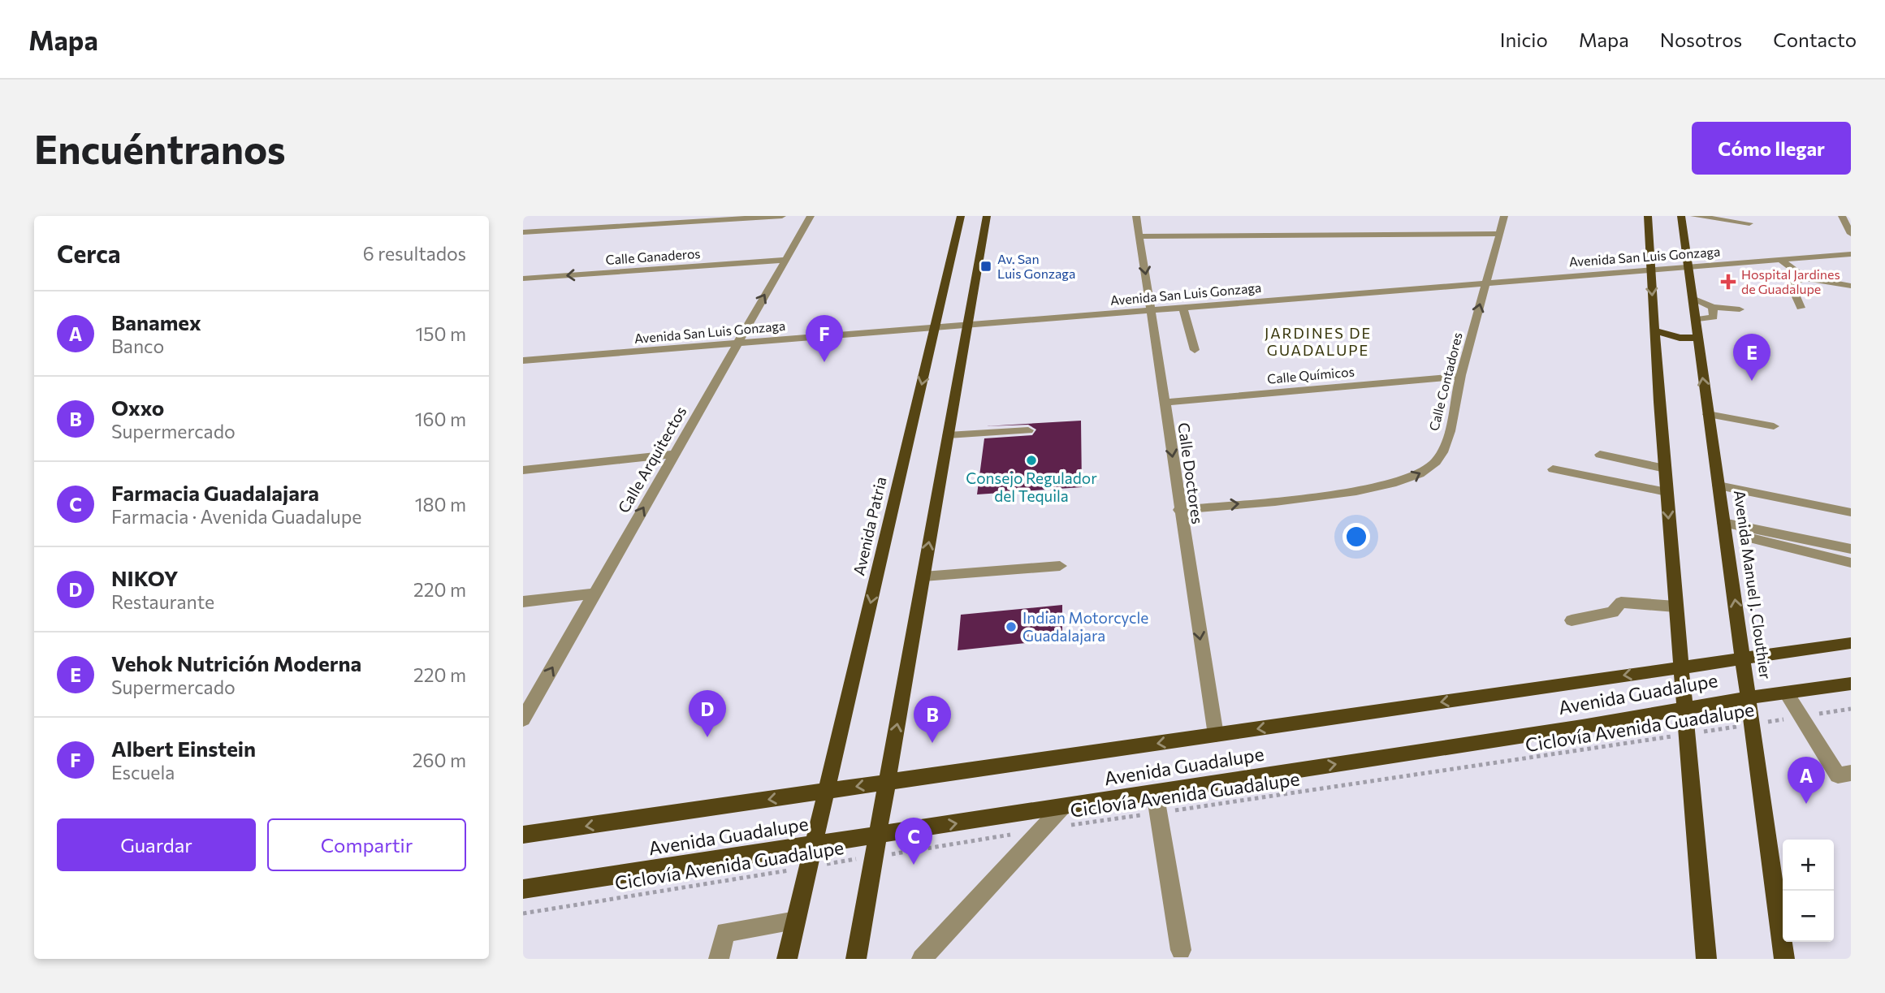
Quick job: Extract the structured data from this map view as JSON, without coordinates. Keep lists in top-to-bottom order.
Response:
{
  "streets": {
    "main road": ["Avenida Patria", "Avenida Manuel J. Clouthier", "Avenida Guadalupe"],
    "street": [
      "Calle Ganaderos",
      "Avenida San Luis Gonzaga",
      "Calle Químicos",
      "Calle Contadores",
      "Calle Arquitectos",
      "Calle Doctores"
    ],
    "path": ["Ciclovía Avenida Guadalupe"]
  },
  "crossings": [
    ["Calle Ganaderos", "Calle Arquitectos"],
    ["Avenida San Luis Gonzaga", "Calle Contadores"],
    ["Avenida San Luis Gonzaga", "Calle Arquitectos"],
    ["Avenida San Luis Gonzaga", "Calle Doctores"],
    ["Avenida San Luis Gonzaga", "Avenida Patria"],
    ["Avenida San Luis Gonzaga", "Avenida Manuel J. Clouthier"],
    ["Calle Químicos", "Calle Contadores"],
    ["Calle Químicos", "Calle Doctores"],
    ["Calle Contadores", "Calle Doctores"],
    ["Calle Doctores", "Avenida Guadalupe"],
    ["Avenida Patria", "Avenida Guadalupe"],
    ["Avenida Manuel J. Clouthier", "Avenida Guadalupe"]
  ],
  "one_way": ["Calle Contadores", "Calle Arquitectos", "Calle Doctores"],
  "districts": ["JARDINES DE GUADALUPE"],
  "places": {
    "transit": ["Av. San Luis Gonzaga"],
    "health": ["Hospital Jardines de Guadalupe"],
    "other": ["Consejo Regulador del Tequila", "Indian Motorcycle Guadalajara"]
  },
  "page": {
    "header": "Mapa",
    "nav": [
      "Inicio",
      "Mapa",
      "Nosotros",
      "Contacto"
    ],
    "buttons": [
      "Cómo llegar",
      ["Guardar", "Compartir"]
    ],
    "title": "Encuéntranos",
    "heading": ["Cerca", "6 resultados"],
    "list": [
      {
        "mark": "A",
        "name": "Banamex",
        "note": "Banco",
        "value": "150 m"
      },
      {
        "mark": "B",
        "name": "Oxxo",
        "note": "Supermercado",
        "value": "160 m"
      },
      {
        "mark": "C",
        "name": "Farmacia Guadalajara",
        "note": "Farmacia · Avenida Guadalupe",
        "value": "180 m"
      },
      {
        "mark": "D",
        "name": "NIKOY",
        "note": "Restaurante",
        "value": "220 m"
      },
      {
        "mark": "E",
        "name": "Vehok Nutrición Moderna",
        "note": "Supermercado",
        "value": "220 m"
      },
      {
        "mark": "F",
        "name": "Albert Einstein",
        "note": "Escuela",
        "value": "260 m"
      }
    ],
    "pins": [
      "F",
      "E",
      "D",
      "B",
      "A",
      "C"
    ],
    "map_buttons": ["+", "−"]
  }
}
